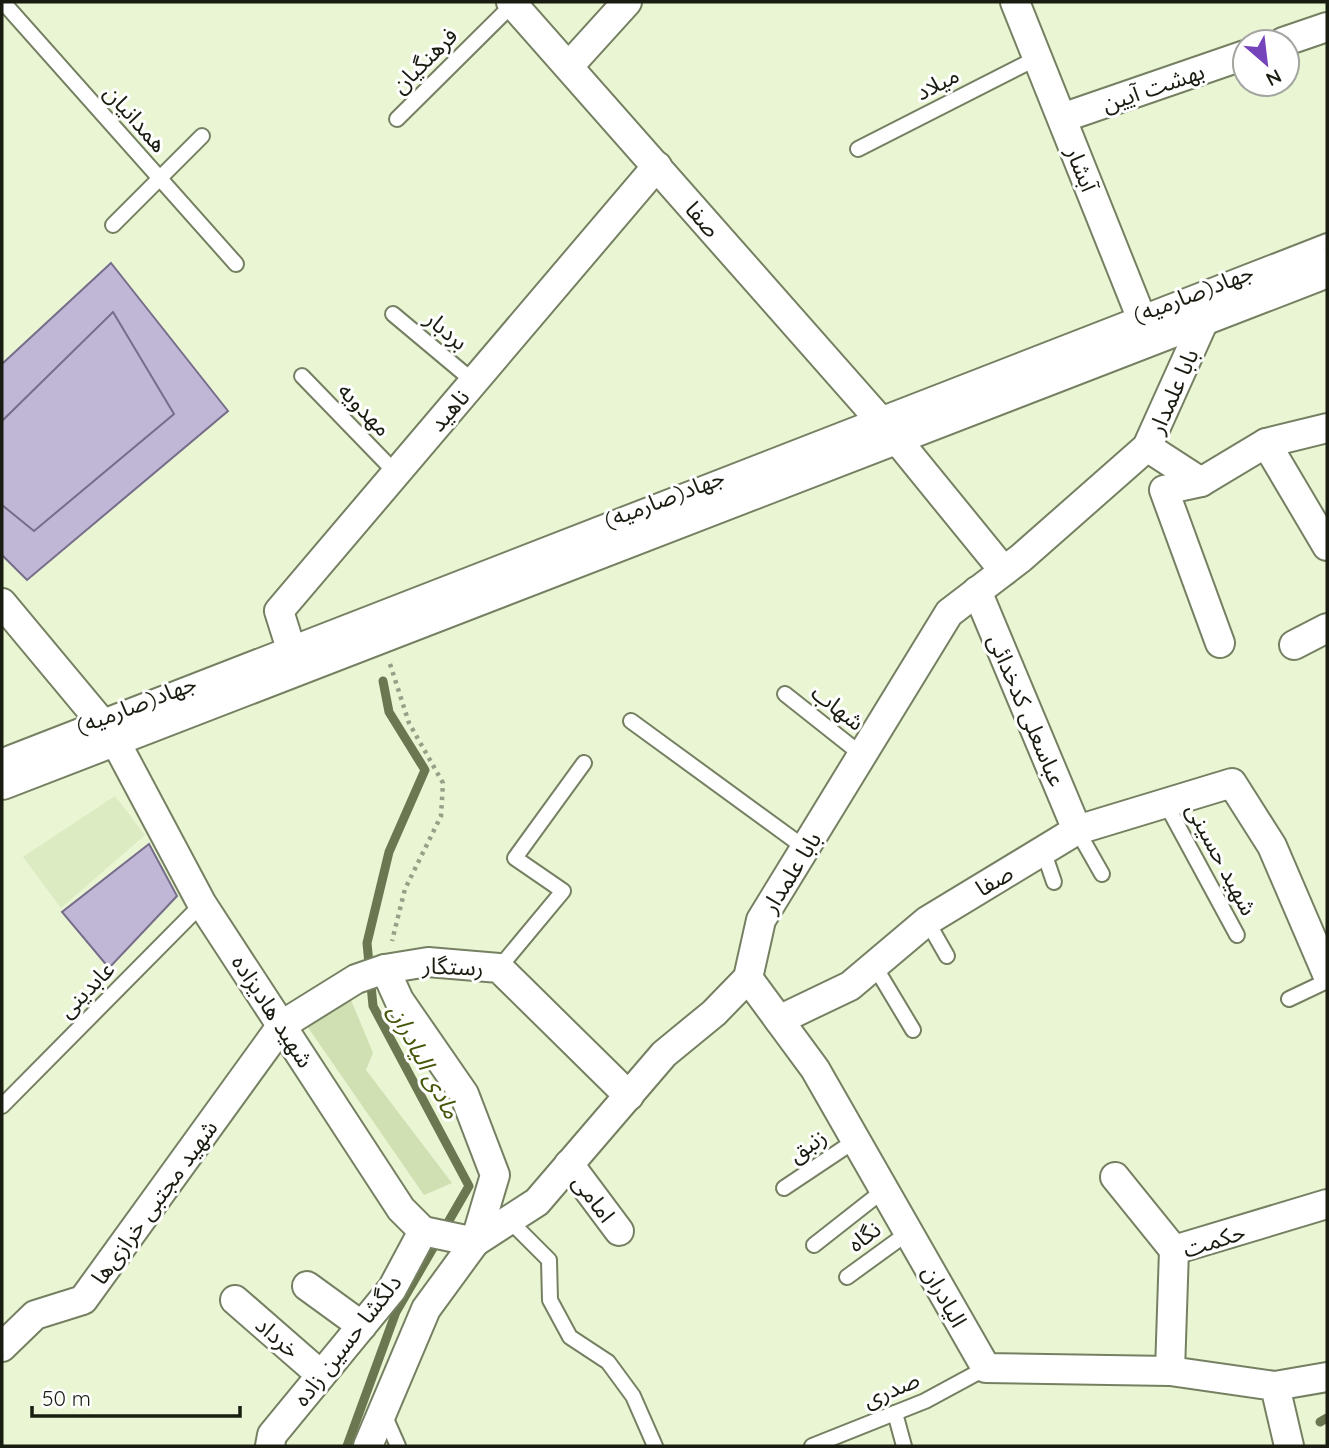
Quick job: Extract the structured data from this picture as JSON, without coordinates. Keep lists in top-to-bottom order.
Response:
{
  "streets": {
    "main road": ["جهاد(صارمیه)"],
    "street": [
      "بهشت آیین",
      "آبشار",
      "صفا",
      "بابا علمدار",
      "ناهید",
      "عباسعلی کدخدائی",
      "رستگار",
      "شهید هادیزاده",
      "امامی",
      "شهید مجتبی خرازی‌ها",
      "حکمت",
      "الیادران",
      "خرداد",
      "دلگشا حسین زاده"
    ],
    "lane": [
      "فرهنگیان",
      "میلاد",
      "همدانیان",
      "بردبار",
      "مهدویه",
      "شهاب",
      "شهید حسینی",
      "عابدینی",
      "زنبق",
      "نگاه",
      "صدری"
    ]
  },
  "crossings": [
    ["فرهنگیان", "صفا"],
    ["میلاد", "آبشار"],
    ["بهشت آیین", "آبشار"],
    ["آبشار", "جهاد(صارمیه)"],
    ["صفا", "جهاد(صارمیه)"],
    ["صفا", "ناهید"],
    ["صفا", "عباسعلی کدخدائی"],
    ["صفا", "شهید حسینی"],
    ["صفا", "الیادران"],
    ["جهاد(صارمیه)", "بابا علمدار"],
    ["جهاد(صارمیه)", "ناهید"],
    ["جهاد(صارمیه)", "شهید هادیزاده"],
    ["بردبار", "ناهید"],
    ["بابا علمدار", "شهاب"],
    ["بابا علمدار", "عباسعلی کدخدائی"],
    ["بابا علمدار", "الیادران"],
    ["مهدویه", "ناهید"],
    ["رستگار", "شهید هادیزاده"],
    ["رستگار", "شهید مجتبی خرازی‌ها"],
    ["عابدینی", "شهید هادیزاده"],
    ["شهید هادیزاده", "شهید مجتبی خرازی‌ها"],
    ["شهید هادیزاده", "دلگشا حسین زاده"],
    ["زنبق", "الیادران"],
    ["نگاه", "الیادران"],
    ["الیادران", "صدری"],
    ["خرداد", "دلگشا حسین زاده"]
  ],
  "water": ["مادی الیادران"],
  "scale_bar": "50 m",
  "north": "bottom right"
}
